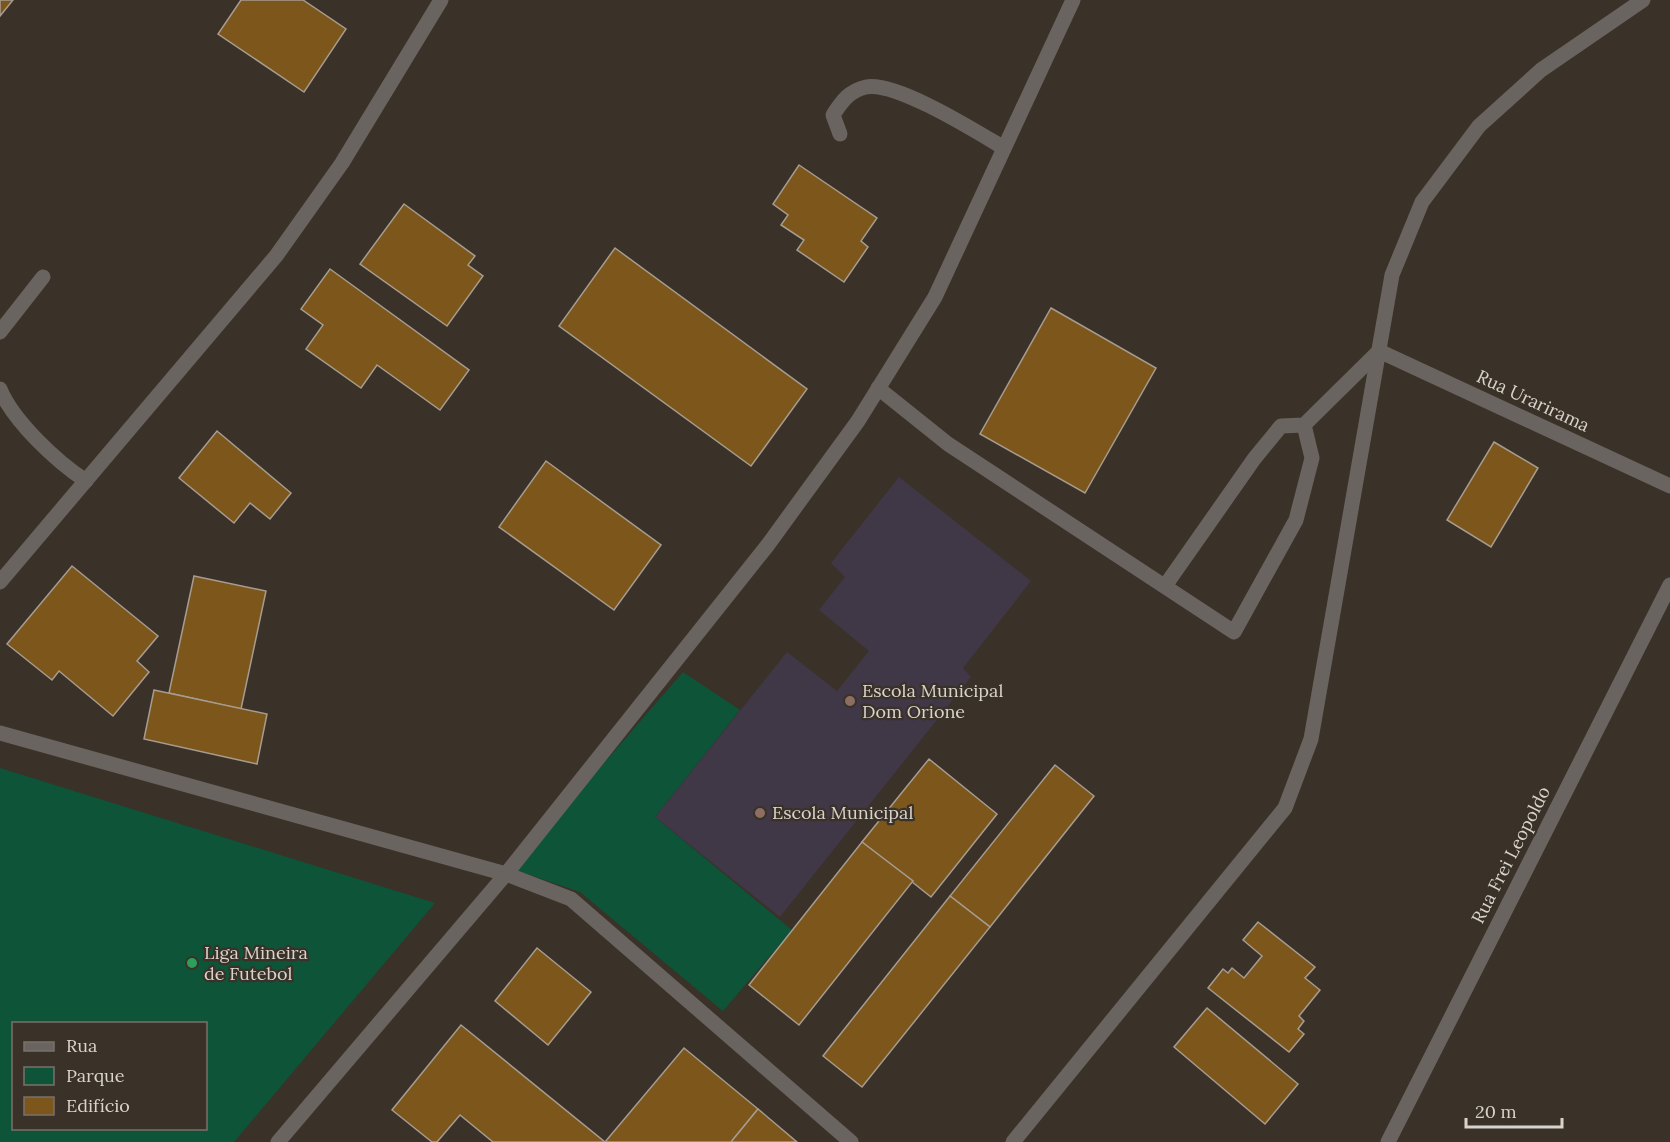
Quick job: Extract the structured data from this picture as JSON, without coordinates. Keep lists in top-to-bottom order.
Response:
{
  "streets": {
    "street": ["Rua Urarirama", "Rua Frei Leopoldo"]
  },
  "places": ["Escola Municipal Dom Orione", "Escola Municipal", "Liga Mineira de Futebol"],
  "legend": ["Rua", "Parque", "Edifício"],
  "scale_bar": "20 m"
}
